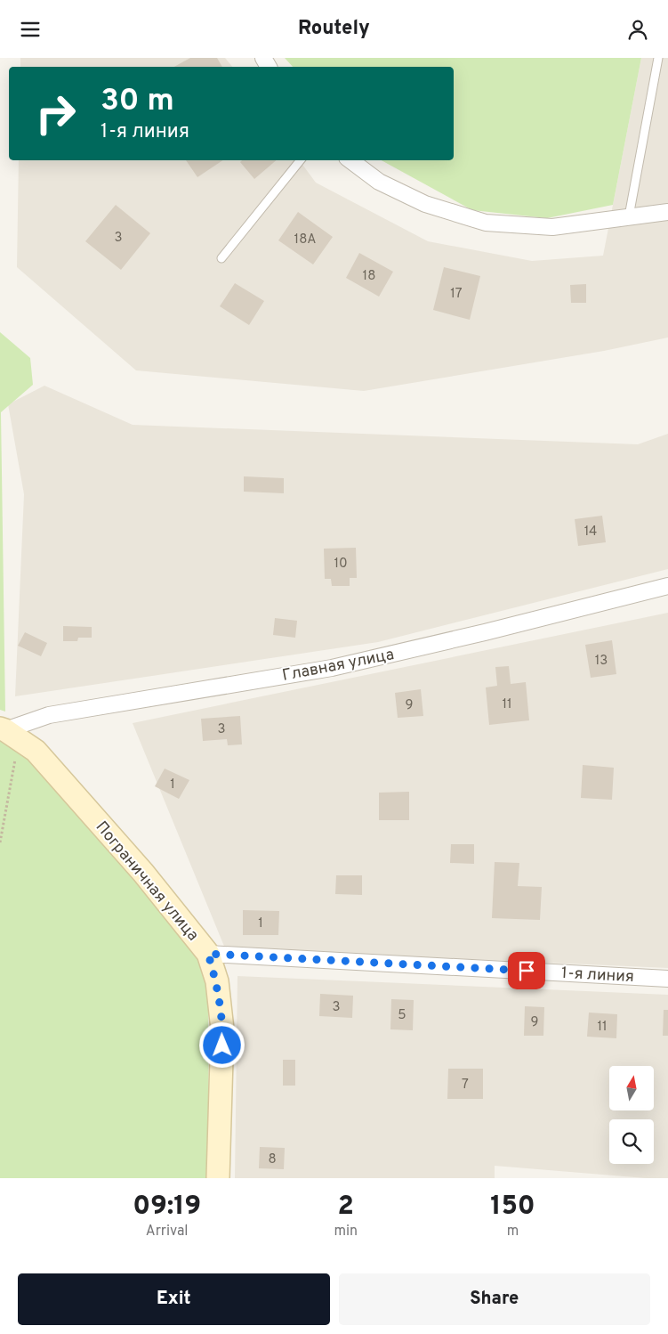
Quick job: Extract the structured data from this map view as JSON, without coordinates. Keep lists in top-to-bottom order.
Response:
{
  "streets": {
    "street": ["Главная улица", "Пограничная улица", "1-я линия"]
  },
  "crossings": [
    ["Главная улица", "Пограничная улица"],
    ["Пограничная улица", "1-я линия"]
  ],
  "house_numbers": [
    "3",
    "18А",
    "18",
    "17",
    "14",
    "10",
    "13",
    "11",
    "9",
    "3",
    "1",
    "1",
    "3",
    "5",
    "9",
    "11",
    "7",
    "8"
  ],
  "north": "top",
  "page": {
    "header": "Routely",
    "turn": ["30 m", "1-я линия"],
    "eta": [
      "09:19",
      "Arrival",
      "2",
      "min",
      "150",
      "m"
    ],
    "buttons": ["Exit", "Share"]
  }
}
